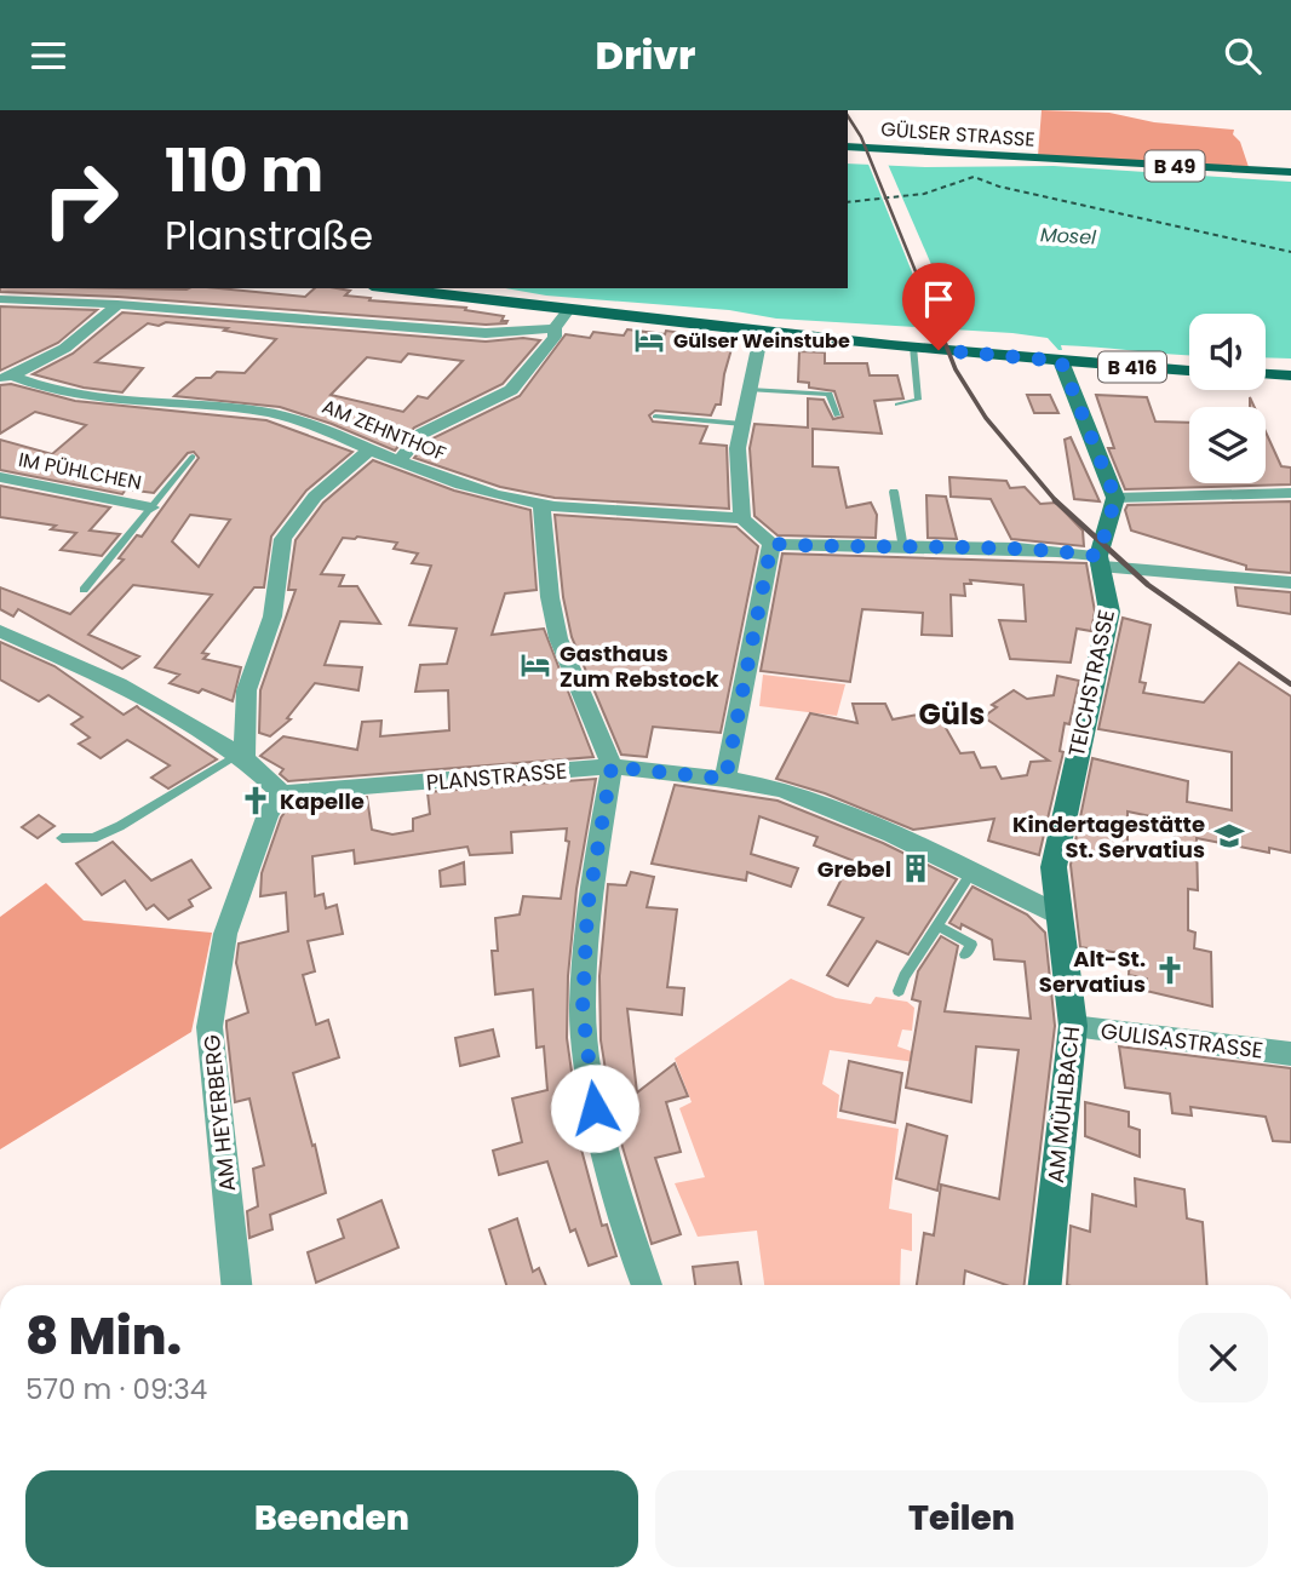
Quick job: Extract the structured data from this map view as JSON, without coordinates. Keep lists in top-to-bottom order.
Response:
{
  "streets": {
    "main road": ["GÜLSER STRASSE", "B 49", "B 416"],
    "street": [
      "AM ZEHNTHOF",
      "IM PÜHLCHEN",
      "TEICHSTRASSE",
      "PLANSTRASSE",
      "GULISASTRASSE",
      "AM MÜHLBACH",
      "AM HEYERBERG"
    ]
  },
  "crossings": [
    ["TEICHSTRASSE", "PLANSTRASSE"],
    ["TEICHSTRASSE", "AM MÜHLBACH"],
    ["PLANSTRASSE", "AM MÜHLBACH"],
    ["PLANSTRASSE", "AM HEYERBERG"],
    ["GULISASTRASSE", "AM MÜHLBACH"]
  ],
  "districts": ["Güls"],
  "water": ["Mosel"],
  "places": {
    "hotel": ["Gülser Weinstube", "Gasthaus Zum Rebstock"],
    "church": ["Kapelle", "Alt-St. Servatius"],
    "school or university": ["Kindertagestätte St. Servatius"],
    "building": ["Grebel"]
  },
  "page": {
    "header": "Drivr",
    "turn": ["110 m", "Planstraße"],
    "heading": ["8 Min.", "570 m · 09:34"],
    "buttons": ["Beenden", "Teilen"]
  }
}
